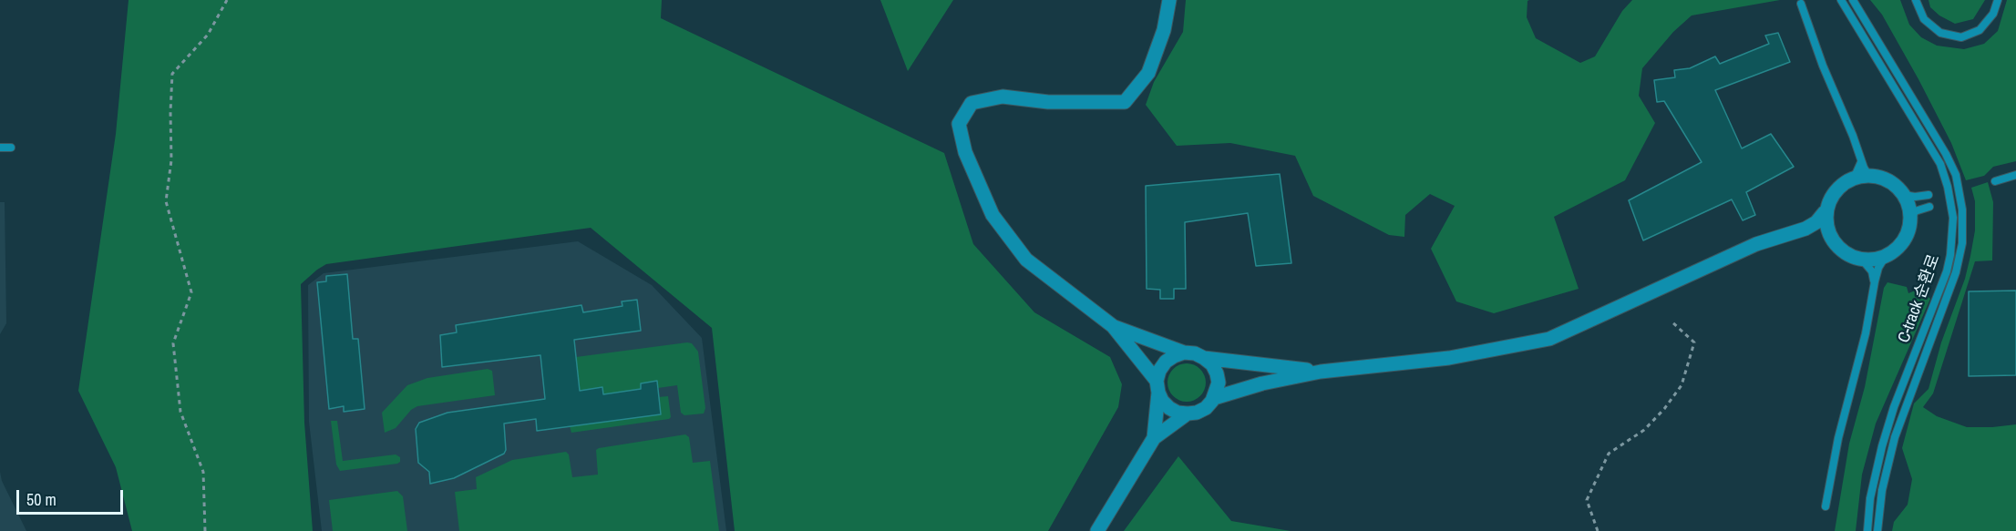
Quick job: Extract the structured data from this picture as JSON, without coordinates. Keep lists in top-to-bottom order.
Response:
{
  "streets": {
    "lane": ["C-track 순환로"]
  },
  "scale_bar": "50 m"
}
